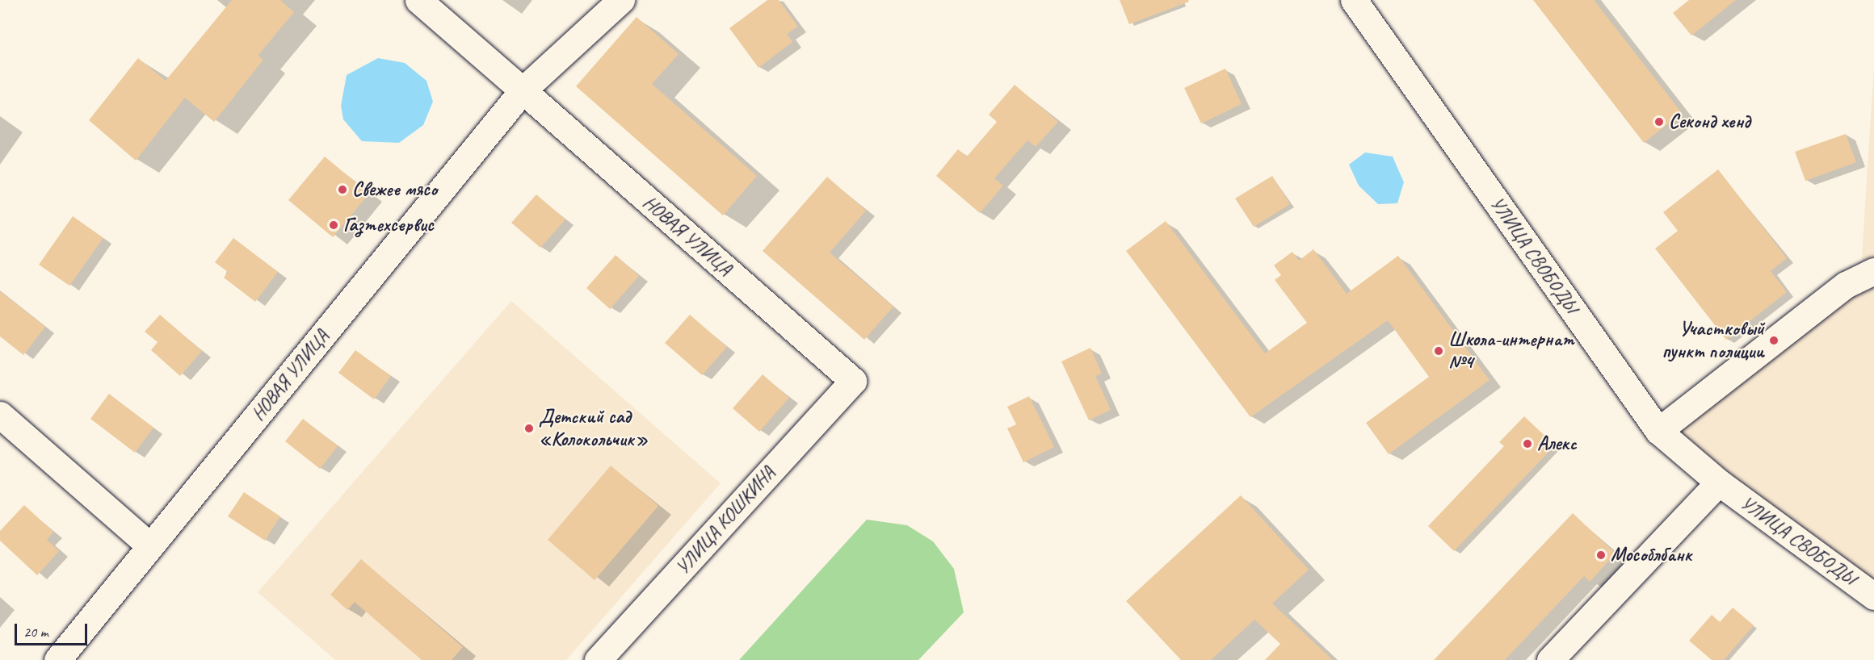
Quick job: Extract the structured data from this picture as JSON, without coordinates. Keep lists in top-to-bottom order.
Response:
{
  "streets": {
    "street": ["НОВАЯ УЛИЦА", "УЛИЦА СВОБОДЫ", "УЛИЦА КОШКИНА"]
  },
  "crossings": [
    ["НОВАЯ УЛИЦА", "УЛИЦА КОШКИНА"]
  ],
  "places": [
    "Секонд хенд",
    "Свежее мясо",
    "Газтехсервис",
    "Участковый пункт полиции",
    "Школа-интернат №4",
    "Детский сад «Колокольчик»",
    "Алекс",
    "Мособлбанк"
  ],
  "scale_bar": "20 m"
}
